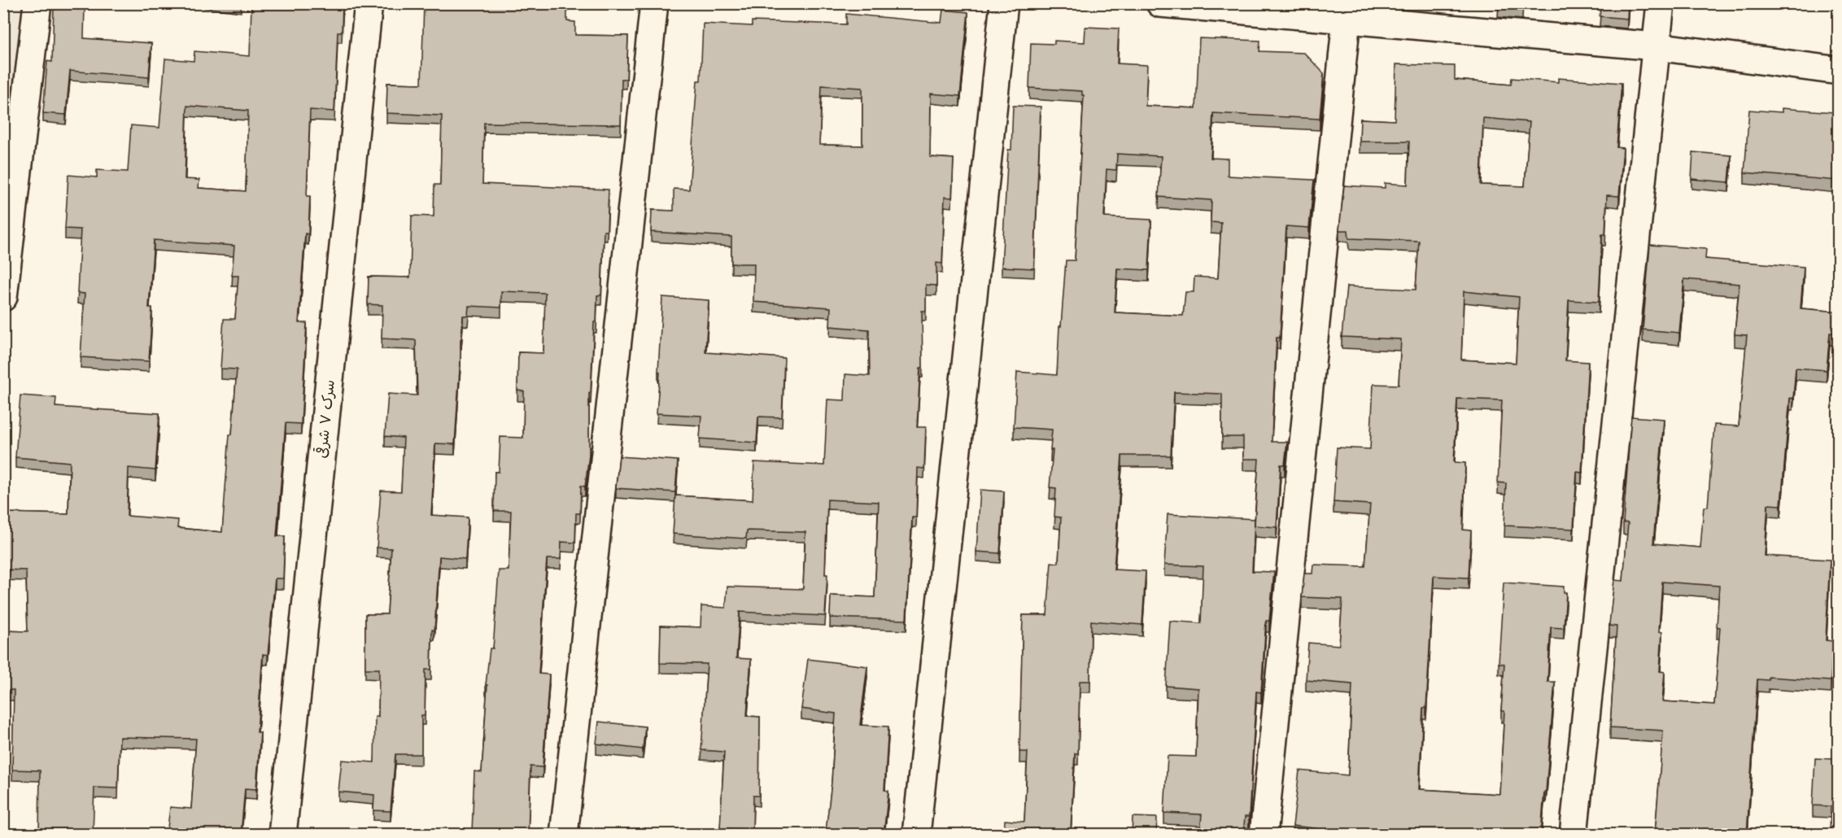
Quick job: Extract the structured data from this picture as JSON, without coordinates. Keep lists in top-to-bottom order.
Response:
{
  "streets": {
    "street": ["سرک ۷ شرقی"]
  }
}
